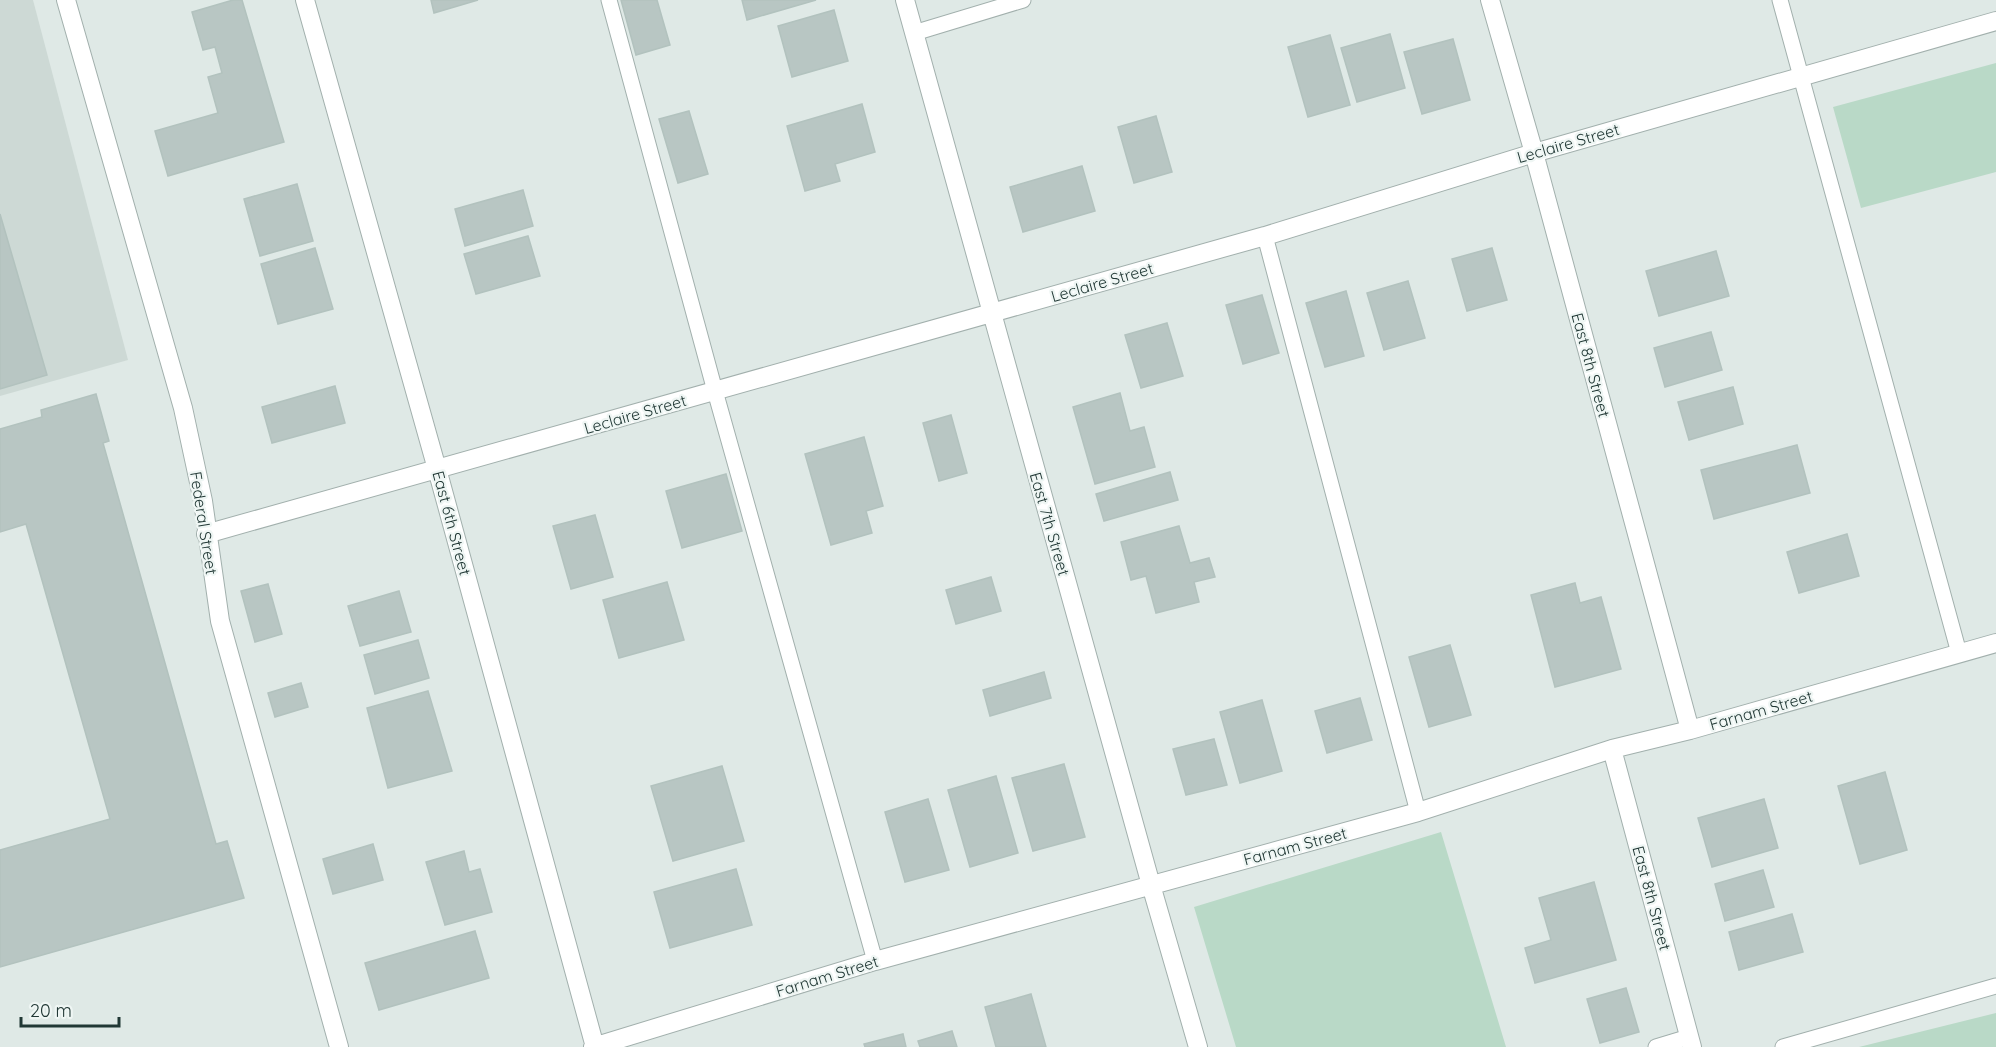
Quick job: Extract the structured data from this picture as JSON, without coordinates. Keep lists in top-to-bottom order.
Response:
{
  "streets": {
    "street": [
      "Leclaire Street",
      "East 8th Street",
      "Federal Street",
      "East 6th Street",
      "East 7th Street",
      "Farnam Street"
    ]
  },
  "crossings": [
    ["Leclaire Street", "East 8th Street"],
    ["Leclaire Street", "Federal Street"],
    ["Leclaire Street", "East 6th Street"],
    ["Leclaire Street", "East 7th Street"],
    ["East 8th Street", "Farnam Street"],
    ["East 6th Street", "Farnam Street"],
    ["East 7th Street", "Farnam Street"]
  ],
  "scale_bar": "20 m"
}
